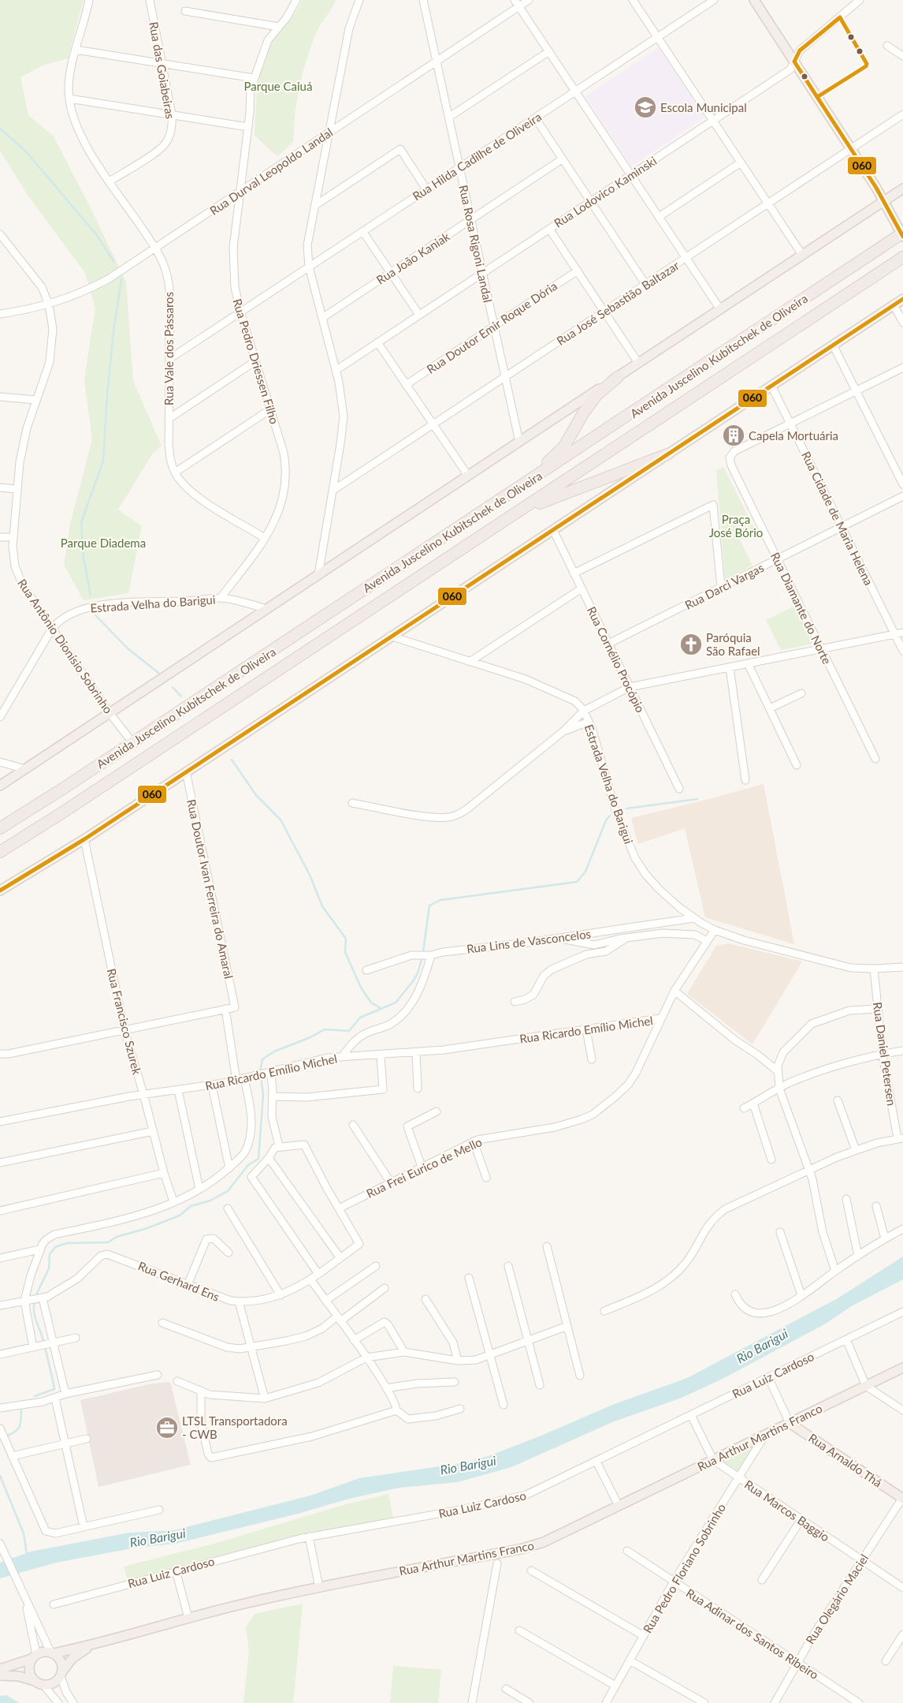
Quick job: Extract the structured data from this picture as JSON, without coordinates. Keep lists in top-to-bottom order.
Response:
{
  "streets": {
    "highway": ["Avenida Juscelino Kubitschek de Oliveira"],
    "main road": ["Rua Arthur Martins Franco", "Rua Arnaldo Thá"],
    "street": [
      "Rua das Goiabeiras",
      "Rua Hilda Cadilhe de Oliveira",
      "Rua Durval Leopoldo Landal",
      "Rua Lodovico Kaminski",
      "Rua Rosa Rigoni Landal",
      "Rua João Kaniak",
      "Rua José Sebastião Baltazar",
      "Rua Doutor Emir Roque Dória",
      "Rua Vale dos Pássaros",
      "Rua Pedro Driessen Filho",
      "Rua Cidade de Maria Helena",
      "Rua Darci Vargas",
      "Estrada Velha do Barigui",
      "Rua Diamante do Norte",
      "Rua Antônio Dionísio Sobrinho",
      "Rua Cornélio Procópio",
      "Rua Doutor Ivan Ferreira do Amaral",
      "Rua Lins de Vasconcelos",
      "Rua Francisco Szurek",
      "Rua Ricardo Emílio Michel",
      "Rua Daniel Petersen",
      "Rua Frei Eurico de Mello",
      "Rua Gerhard Ens",
      "Rua Luiz Cardoso",
      "Rua Marcos Baggio",
      "Rua Pedro Floriano Sobrinho",
      "Rua Olegário Maciel",
      "Rua Adinar dos Santos Ribeiro"
    ]
  },
  "crossings": [
    ["Rua das Goiabeiras", "Rua Vale dos Pássaros"],
    ["Rua Hilda Cadilhe de Oliveira", "Rua Rosa Rigoni Landal"],
    ["Rua Hilda Cadilhe de Oliveira", "Rua Vale dos Pássaros"],
    ["Rua Hilda Cadilhe de Oliveira", "Rua Pedro Driessen Filho"],
    ["Rua Durval Leopoldo Landal", "Rua Rosa Rigoni Landal"],
    ["Rua Durval Leopoldo Landal", "Rua Vale dos Pássaros"],
    ["Rua Durval Leopoldo Landal", "Rua Pedro Driessen Filho"],
    ["Rua Durval Leopoldo Landal", "Rua Antônio Dionísio Sobrinho"],
    ["Rua Lodovico Kaminski", "Rua Rosa Rigoni Landal"],
    ["Rua Rosa Rigoni Landal", "Rua João Kaniak"],
    ["Rua Rosa Rigoni Landal", "Rua José Sebastião Baltazar"],
    ["Rua Rosa Rigoni Landal", "Rua Doutor Emir Roque Dória"],
    ["Rua Vale dos Pássaros", "Rua Pedro Driessen Filho"],
    ["Avenida Juscelino Kubitschek de Oliveira", "Rua Antônio Dionísio Sobrinho"],
    ["Rua Pedro Driessen Filho", "Estrada Velha do Barigui"],
    ["Rua Cidade de Maria Helena", "Rua Darci Vargas"],
    ["Rua Cidade de Maria Helena", "Rua Diamante do Norte"],
    ["Rua Darci Vargas", "Rua Diamante do Norte"],
    ["Rua Darci Vargas", "Rua Cornélio Procópio"],
    ["Estrada Velha do Barigui", "Rua Antônio Dionísio Sobrinho"],
    ["Estrada Velha do Barigui", "Rua Lins de Vasconcelos"],
    ["Estrada Velha do Barigui", "Rua Daniel Petersen"],
    ["Estrada Velha do Barigui", "Rua Frei Eurico de Mello"],
    ["Rua Francisco Szurek", "Rua Ricardo Emílio Michel"],
    ["Rua Ricardo Emílio Michel", "Rua Frei Eurico de Mello"],
    ["Rua Frei Eurico de Mello", "Rua Gerhard Ens"],
    ["Rua Luiz Cardoso", "Rua Marcos Baggio"],
    ["Rua Arthur Martins Franco", "Rua Arnaldo Thá"],
    ["Rua Arthur Martins Franco", "Rua Marcos Baggio"],
    ["Rua Arthur Martins Franco", "Rua Pedro Floriano Sobrinho"],
    ["Rua Arnaldo Thá", "Rua Olegário Maciel"],
    ["Rua Marcos Baggio", "Rua Pedro Floriano Sobrinho"],
    ["Rua Marcos Baggio", "Rua Olegário Maciel"],
    ["Rua Pedro Floriano Sobrinho", "Rua Adinar dos Santos Ribeiro"],
    ["Rua Olegário Maciel", "Rua Adinar dos Santos Ribeiro"]
  ],
  "water": ["Rio Barigui"],
  "parks": ["Parque Caiuá", "Praça José Bório", "Parque Diadema"],
  "places": {
    "school or university": ["Escola Municipal"],
    "building": ["Capela Mortuária"],
    "church": ["Paróquia São Rafael"],
    "office": ["LTSL Transportadora - CWB"]
  },
  "lines": ["transit line 060"]
}
